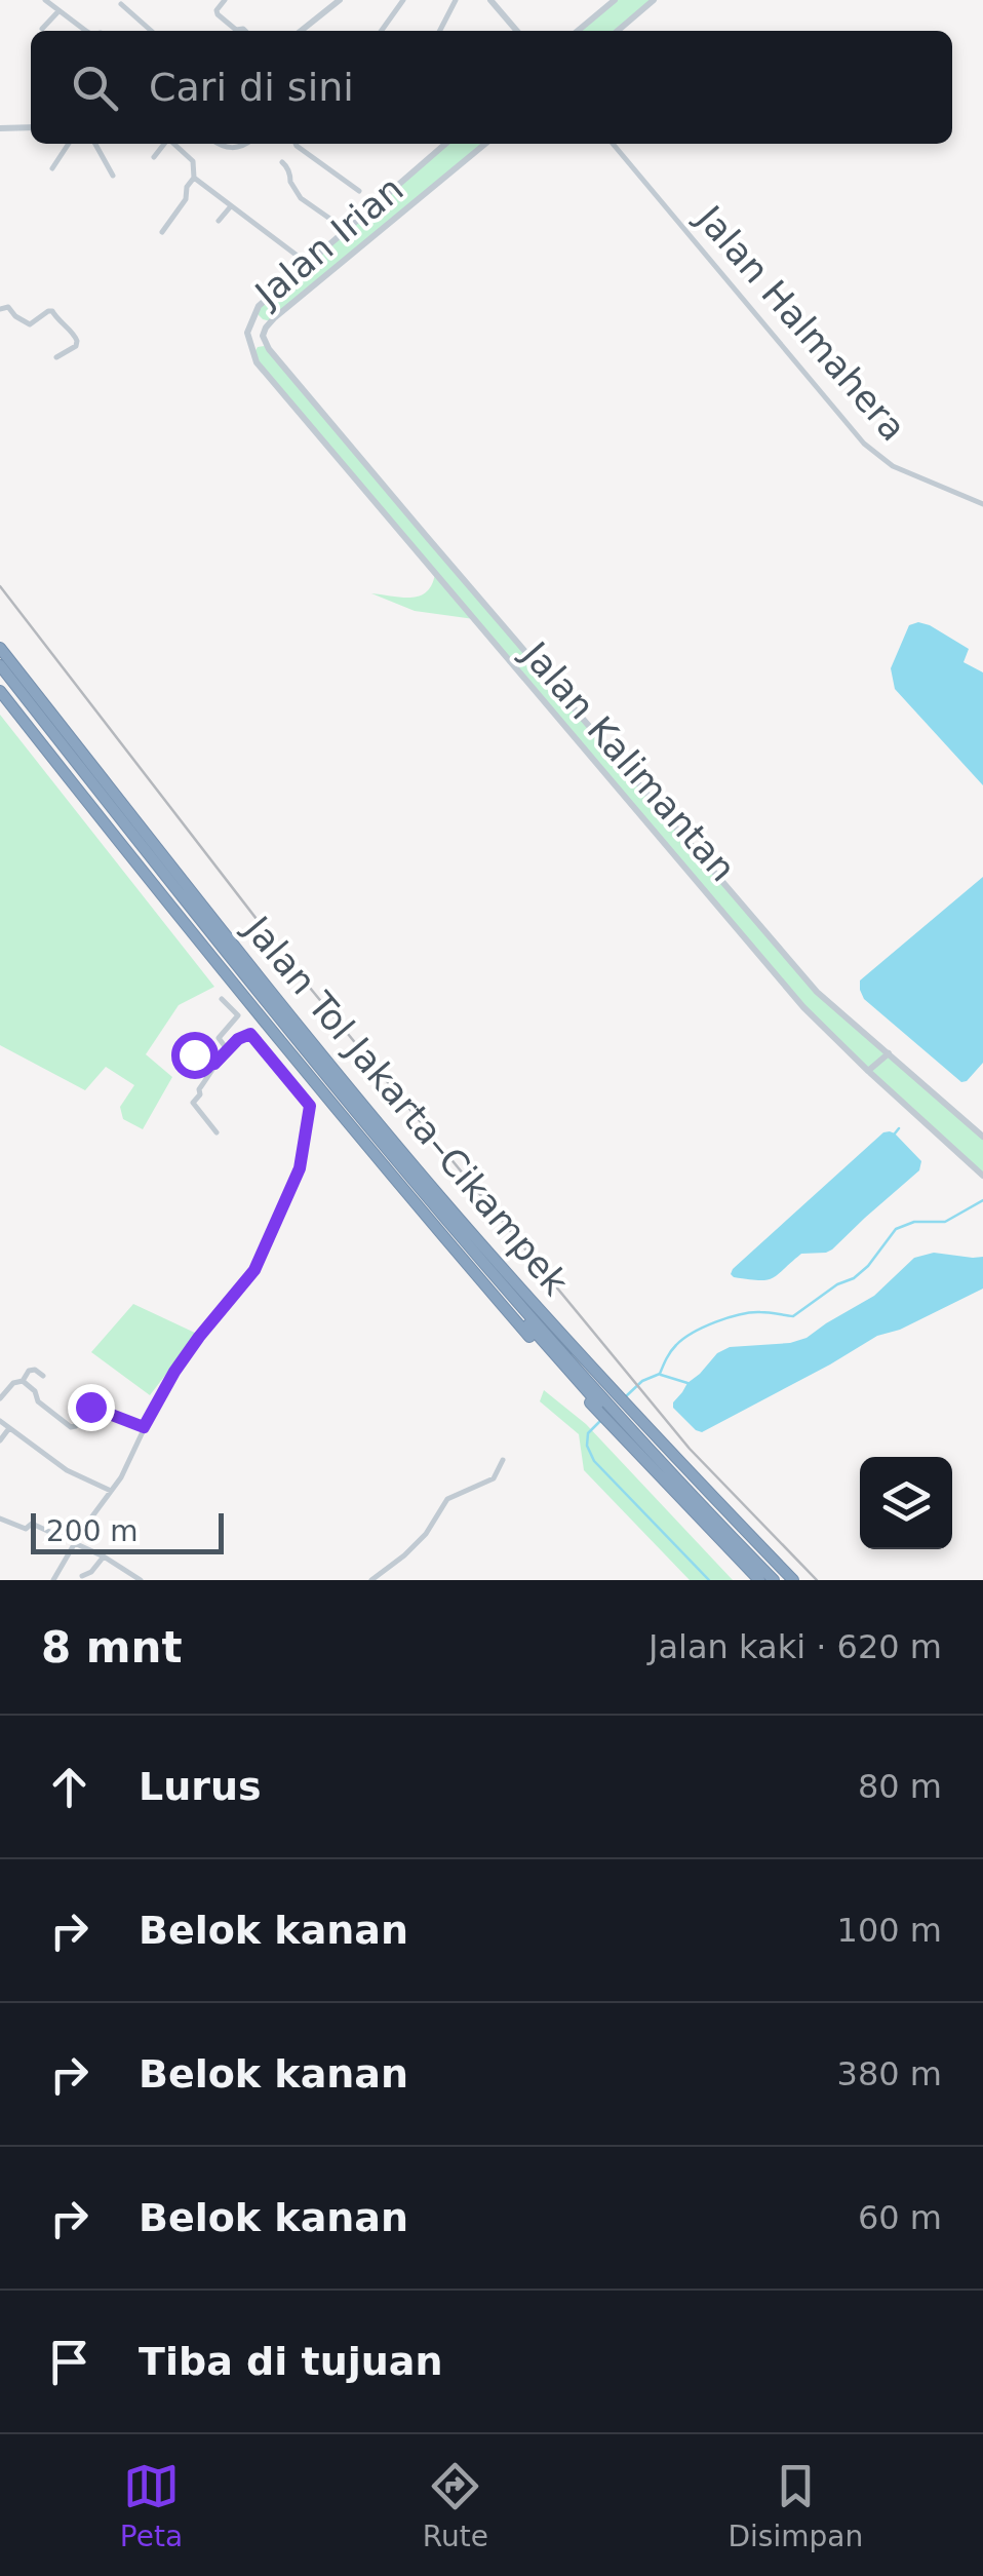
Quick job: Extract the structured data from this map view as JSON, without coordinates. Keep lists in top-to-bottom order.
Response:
{
  "streets": {
    "highway": ["Jalan Tol Jakarta–Cikampek"],
    "street": ["Jalan Irian", "Jalan Halmahera", "Jalan Kalimantan"]
  },
  "crossings": [
    ["Jalan Irian", "Jalan Kalimantan"]
  ],
  "scale_bar": "200 m",
  "page": {
    "search": "Cari di sini",
    "scale": "200 m",
    "heading": ["8 mnt", "Jalan kaki · 620 m"],
    "list": [
      ["Lurus", "80 m"],
      ["Belok kanan", "100 m"],
      ["Belok kanan", "380 m"],
      ["Belok kanan", "60 m"],
      "Tiba di tujuan"
    ],
    "nav": ["Peta", "Rute", "Disimpan"]
  }
}
